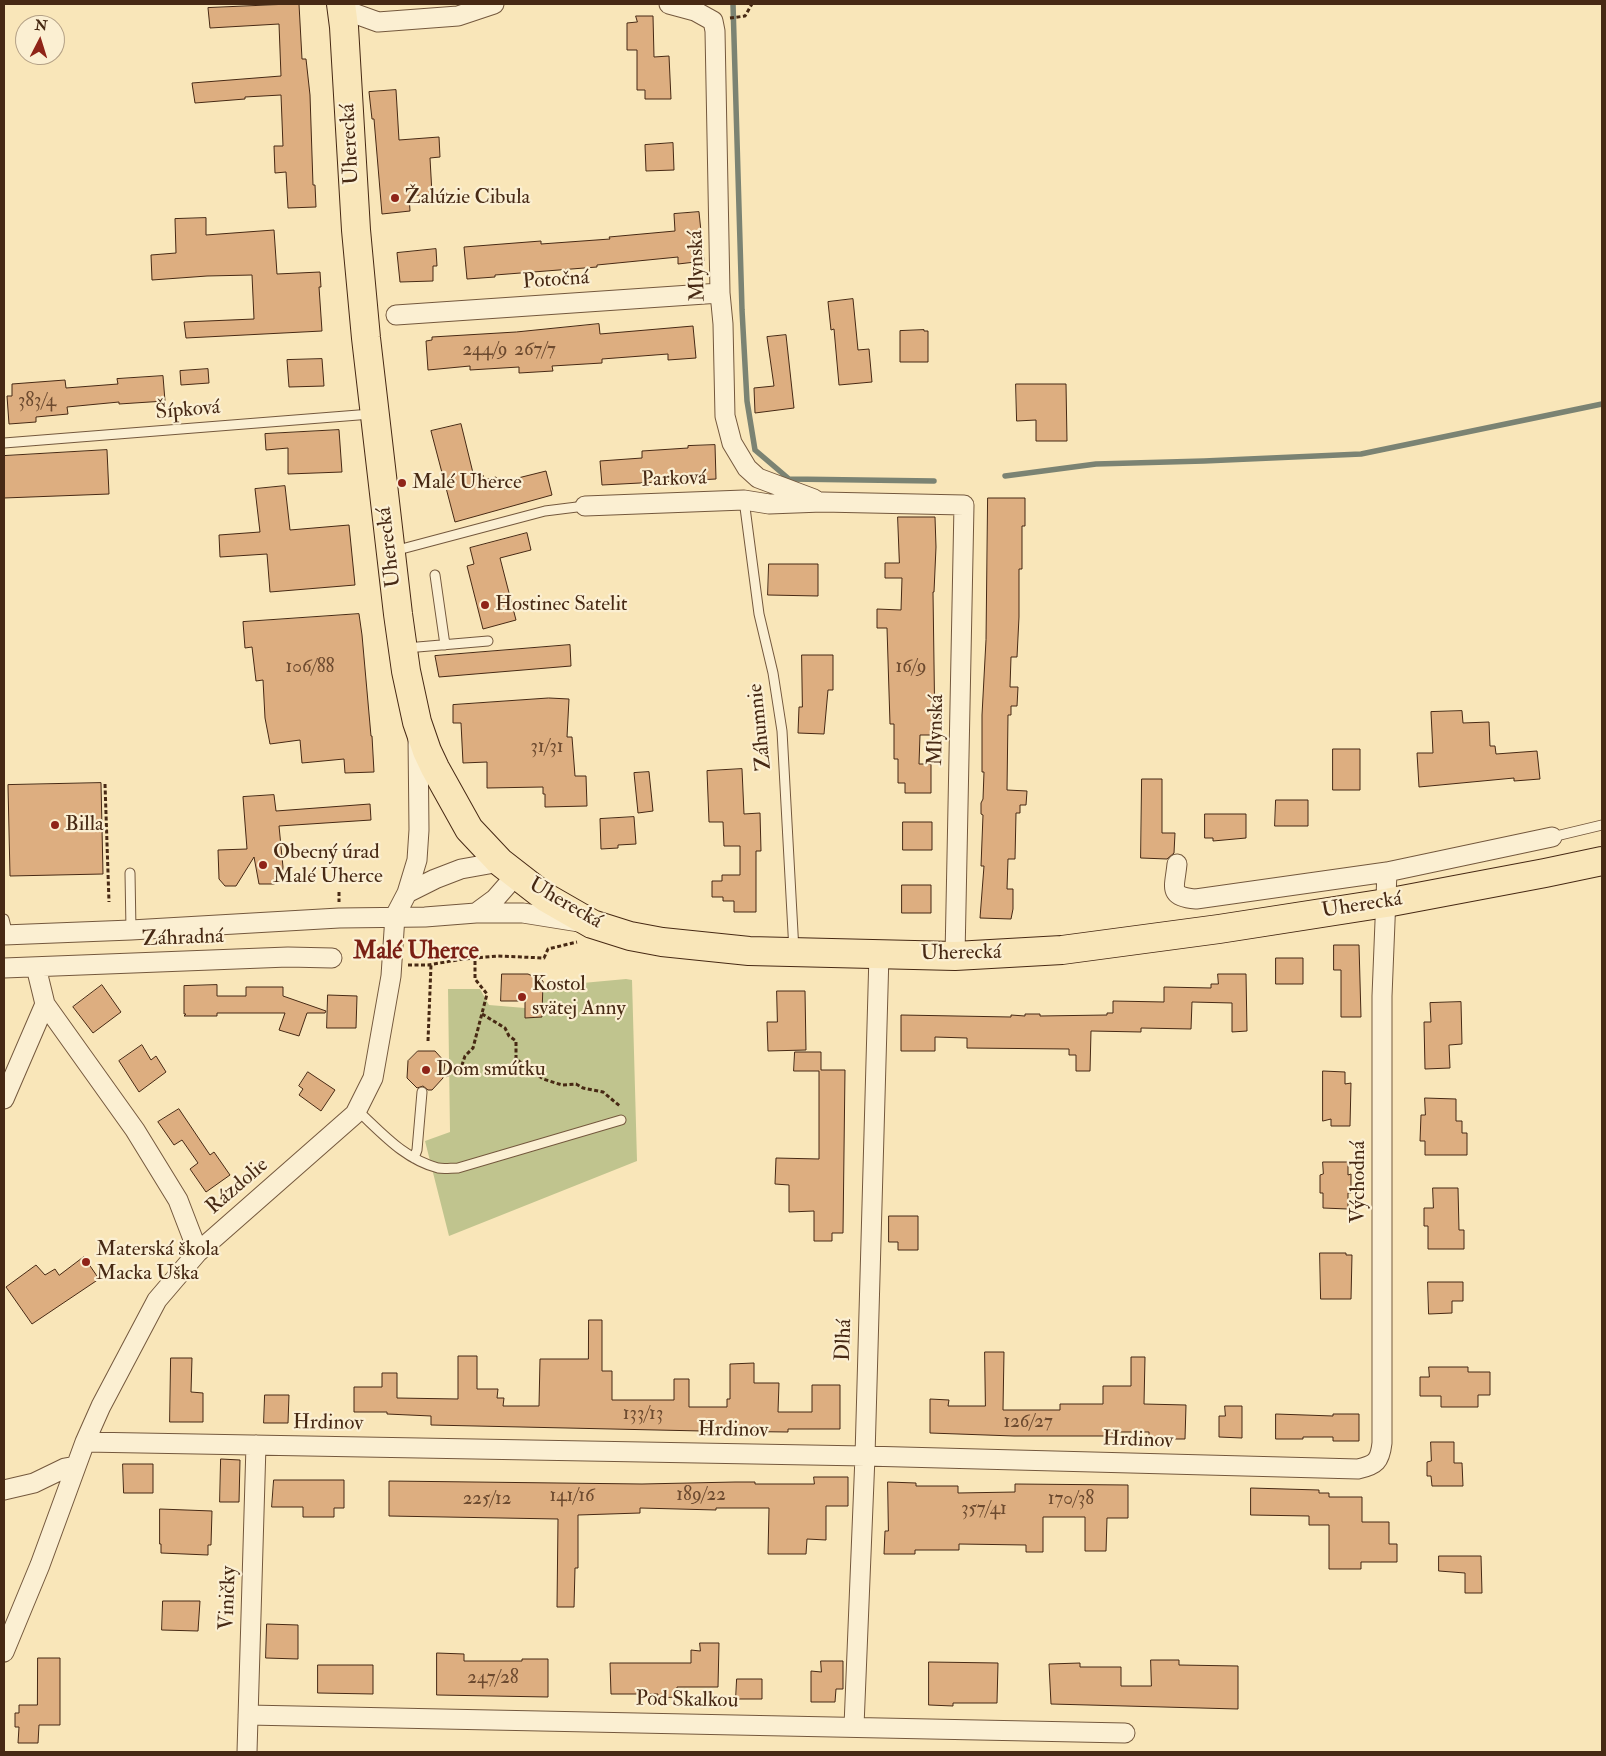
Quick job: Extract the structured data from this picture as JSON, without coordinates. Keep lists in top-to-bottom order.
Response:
{
  "streets": {
    "main road": ["Uherecká"],
    "street": [
      "Mlynská",
      "Potočná",
      "Parková",
      "Záhradná",
      "Východná",
      "Rázdolie",
      "Dlhá",
      "Hrdinov",
      "Viničky",
      "Pod Skalkou"
    ],
    "lane": ["Šípková", "Záhumnie"]
  },
  "crossings": [
    ["Uherecká", "Mlynská"],
    ["Uherecká", "Šípková"],
    ["Uherecká", "Parková"],
    ["Uherecká", "Záhumnie"],
    ["Uherecká", "Východná"],
    ["Uherecká", "Dlhá"],
    ["Mlynská", "Potočná"],
    ["Mlynská", "Parková"],
    ["Parková", "Záhumnie"],
    ["Východná", "Hrdinov"],
    ["Rázdolie", "Hrdinov"],
    ["Dlhá", "Hrdinov"],
    ["Dlhá", "Pod Skalkou"],
    ["Hrdinov", "Viničky"],
    ["Viničky", "Pod Skalkou"]
  ],
  "districts": ["Malé Uherce"],
  "places": [
    "Žalúzie Cibula",
    "Malé Uherce",
    "Hostinec Satelit",
    "Billa",
    "Obecný úrad Malé Uherce",
    "Kostol svätej Anny",
    "Dom smútku",
    "Materská škola Macka Uška"
  ],
  "house_numbers": [
    "244/9",
    "267/7",
    "383/4",
    "106/88",
    "16/9",
    "31/31",
    "133/13",
    "126/27",
    "189/22",
    "141/16",
    "225/12",
    "170/38",
    "357/41",
    "247/28"
  ],
  "north": "top"
}
